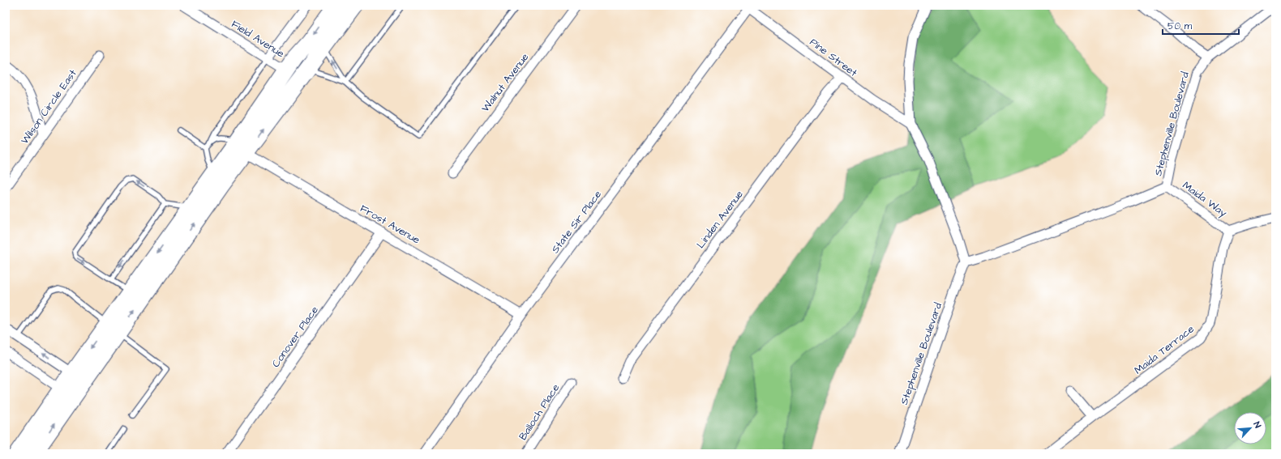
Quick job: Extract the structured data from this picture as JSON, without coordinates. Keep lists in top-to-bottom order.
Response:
{
  "streets": {
    "street": [
      "Field Avenue",
      "Pine Street",
      "Walnut Avenue",
      "Wilson Circle East",
      "Stephenville Boulevard",
      "Maida Way",
      "Linden Avenue",
      "State Sir Place",
      "Frost Avenue",
      "Conover Place",
      "Maida Terrace",
      "Balloch Place"
    ]
  },
  "crossings": [
    ["Pine Street", "Linden Avenue"],
    ["Pine Street", "State Sir Place"],
    ["Stephenville Boulevard", "Maida Way"],
    ["Maida Way", "Maida Terrace"],
    ["State Sir Place", "Frost Avenue"],
    ["Frost Avenue", "Conover Place"]
  ],
  "scale_bar": "50 m",
  "north": "top right"
}
